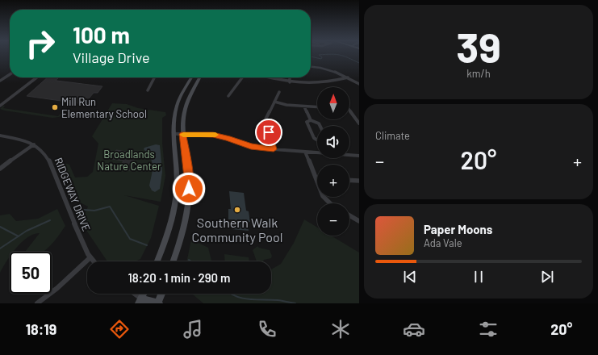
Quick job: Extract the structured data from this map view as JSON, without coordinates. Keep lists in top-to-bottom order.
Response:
{
  "streets": {
    "street": ["RIDGEWAY DRIVE"]
  },
  "parks": ["Broadlands Nature Center"],
  "places": ["Mill Run Elementary School", "Southern Walk Community Pool"],
  "north": "top",
  "page": {
    "tile": [
      ["39", "km/h"],
      "Climate"
    ],
    "turn": ["100 m", "Village Drive"],
    "map_buttons": ["+", "−"],
    "heat": ["−", "20°", "+"],
    "song": ["Paper Moons", "Ada Vale"],
    "limit": "50",
    "trip": "18:20 · 1 min · 290 m",
    "tabs": ["18:19", "20°"]
  }
}
